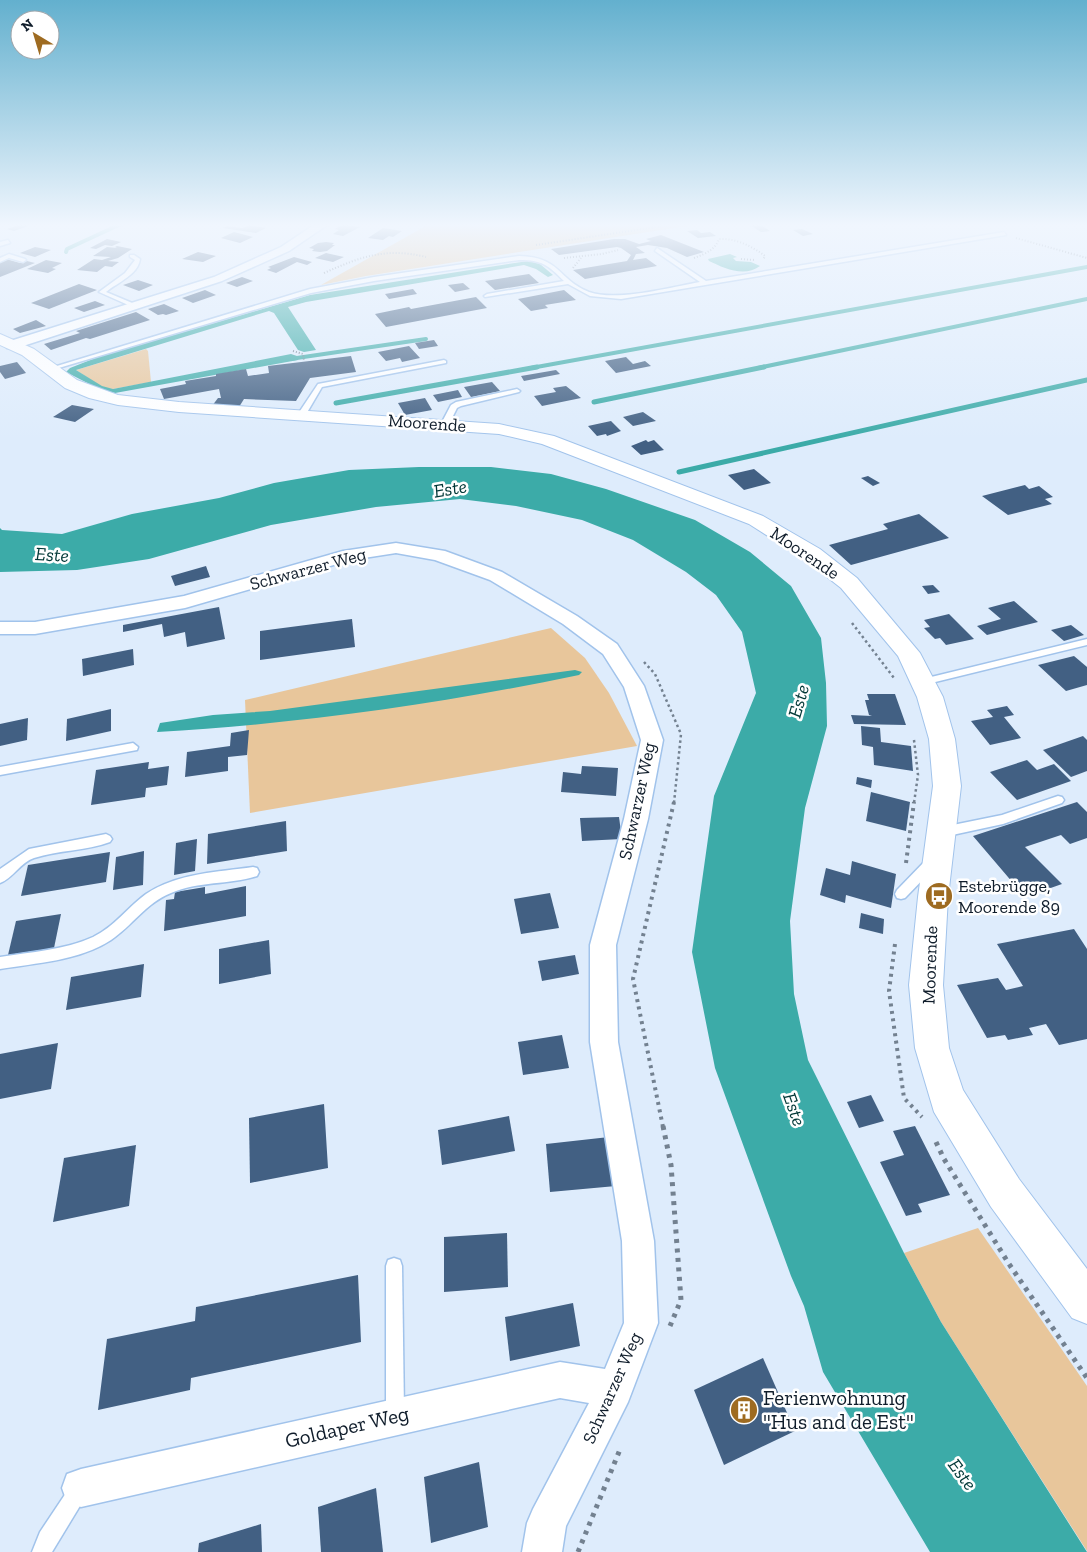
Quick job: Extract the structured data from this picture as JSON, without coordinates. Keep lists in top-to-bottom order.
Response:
{
  "streets": {
    "street": ["Moorende", "Schwarzer Weg", "Goldaper Weg"]
  },
  "crossings": [
    ["Schwarzer Weg", "Goldaper Weg"]
  ],
  "water": ["Este"],
  "places": {
    "bus stop": ["Estebrügge, Moorende 89"],
    "building": ["Ferienwohnung \"Hus and de Est\""]
  },
  "north": "top left"
}
